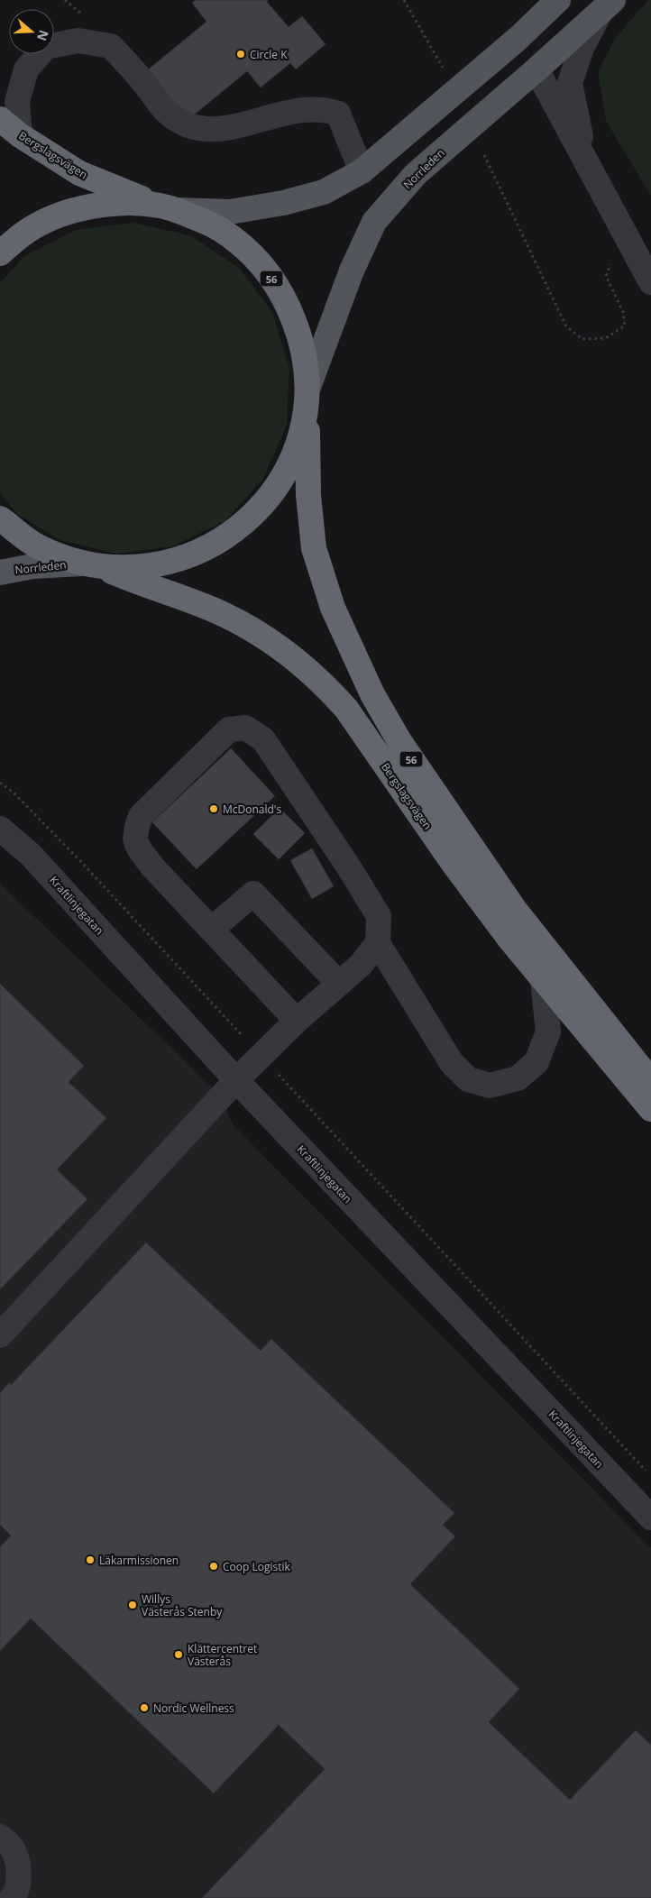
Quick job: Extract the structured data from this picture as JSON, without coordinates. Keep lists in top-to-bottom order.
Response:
{
  "streets": {
    "highway": ["Bergslagsvägen", "56"],
    "main road": ["Norrleden"],
    "street": ["Kraftlinjegatan"]
  },
  "crossings": [
    ["Bergslagsvägen", "Norrleden"],
    ["Bergslagsvägen", "56"],
    ["Norrleden", "56"]
  ],
  "places": [
    "Circle K",
    "McDonald's",
    "Läkarmissionen",
    "Coop Logistik",
    "Willys Västerås Stenby",
    "Klättercentret Västerås",
    "Nordic Wellness"
  ],
  "north": "right"
}
